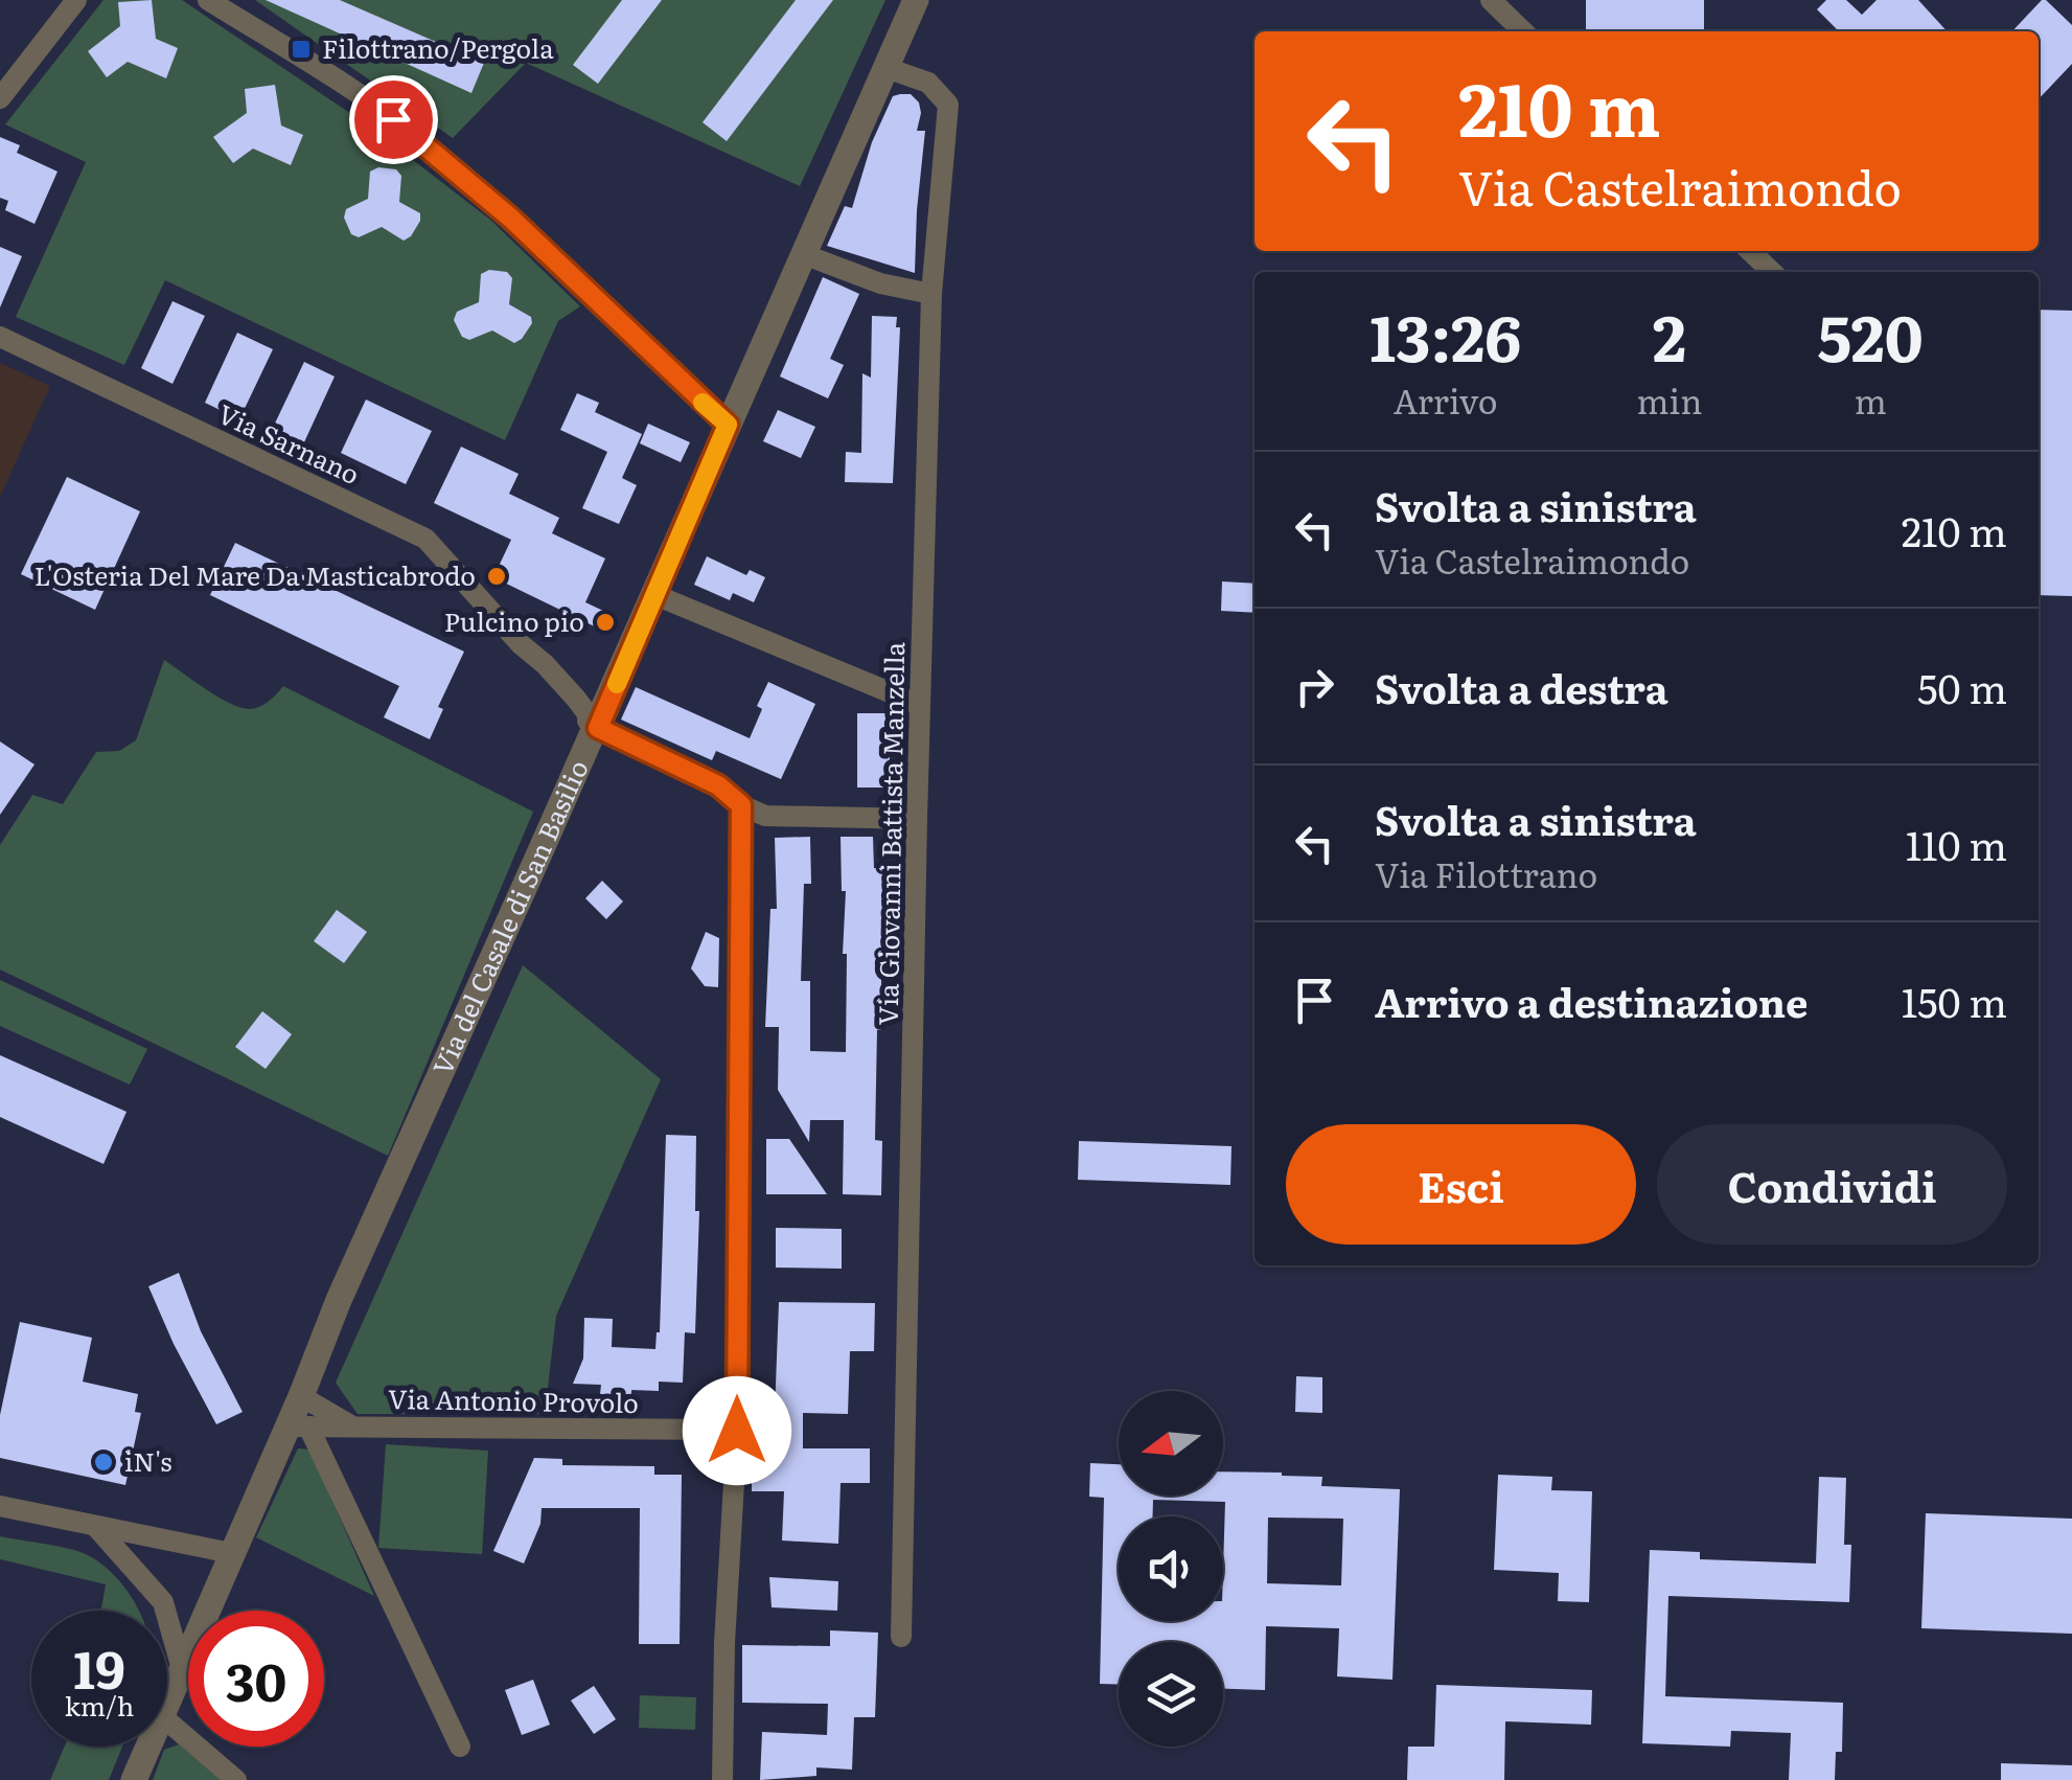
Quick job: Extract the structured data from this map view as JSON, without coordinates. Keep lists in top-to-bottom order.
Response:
{
  "streets": {
    "street": [
      "Via Sarnano",
      "Via Giovanni Battista Manzella",
      "Via del Casale di San Basilio",
      "Via Antonio Provolo"
    ]
  },
  "crossings": [
    ["Via Sarnano", "Via del Casale di San Basilio"],
    ["Via Giovanni Battista Manzella", "Via del Casale di San Basilio"],
    ["Via del Casale di San Basilio", "Via Antonio Provolo"]
  ],
  "places": {
    "transit": ["Filottrano/Pergola"],
    "other": ["L'Osteria Del Mare Da Masticabrodo", "Pulcino pio", "iN's"]
  },
  "north": "left",
  "page": {
    "turn": ["210 m", "Via Castelraimondo"],
    "eta": [
      "13:26",
      "Arrivo",
      "2",
      "min",
      "520",
      "m"
    ],
    "list": [
      {
        "name": "Svolta a sinistra",
        "note": "Via Castelraimondo",
        "value": "210 m"
      },
      {
        "name": "Svolta a destra",
        "value": "50 m"
      },
      {
        "name": "Svolta a sinistra",
        "note": "Via Filottrano",
        "value": "110 m"
      },
      {
        "name": "Arrivo a destinazione",
        "value": "150 m"
      }
    ],
    "buttons": ["Esci", "Condividi"],
    "speed": "19 km/h",
    "limit": "30"
  }
}
